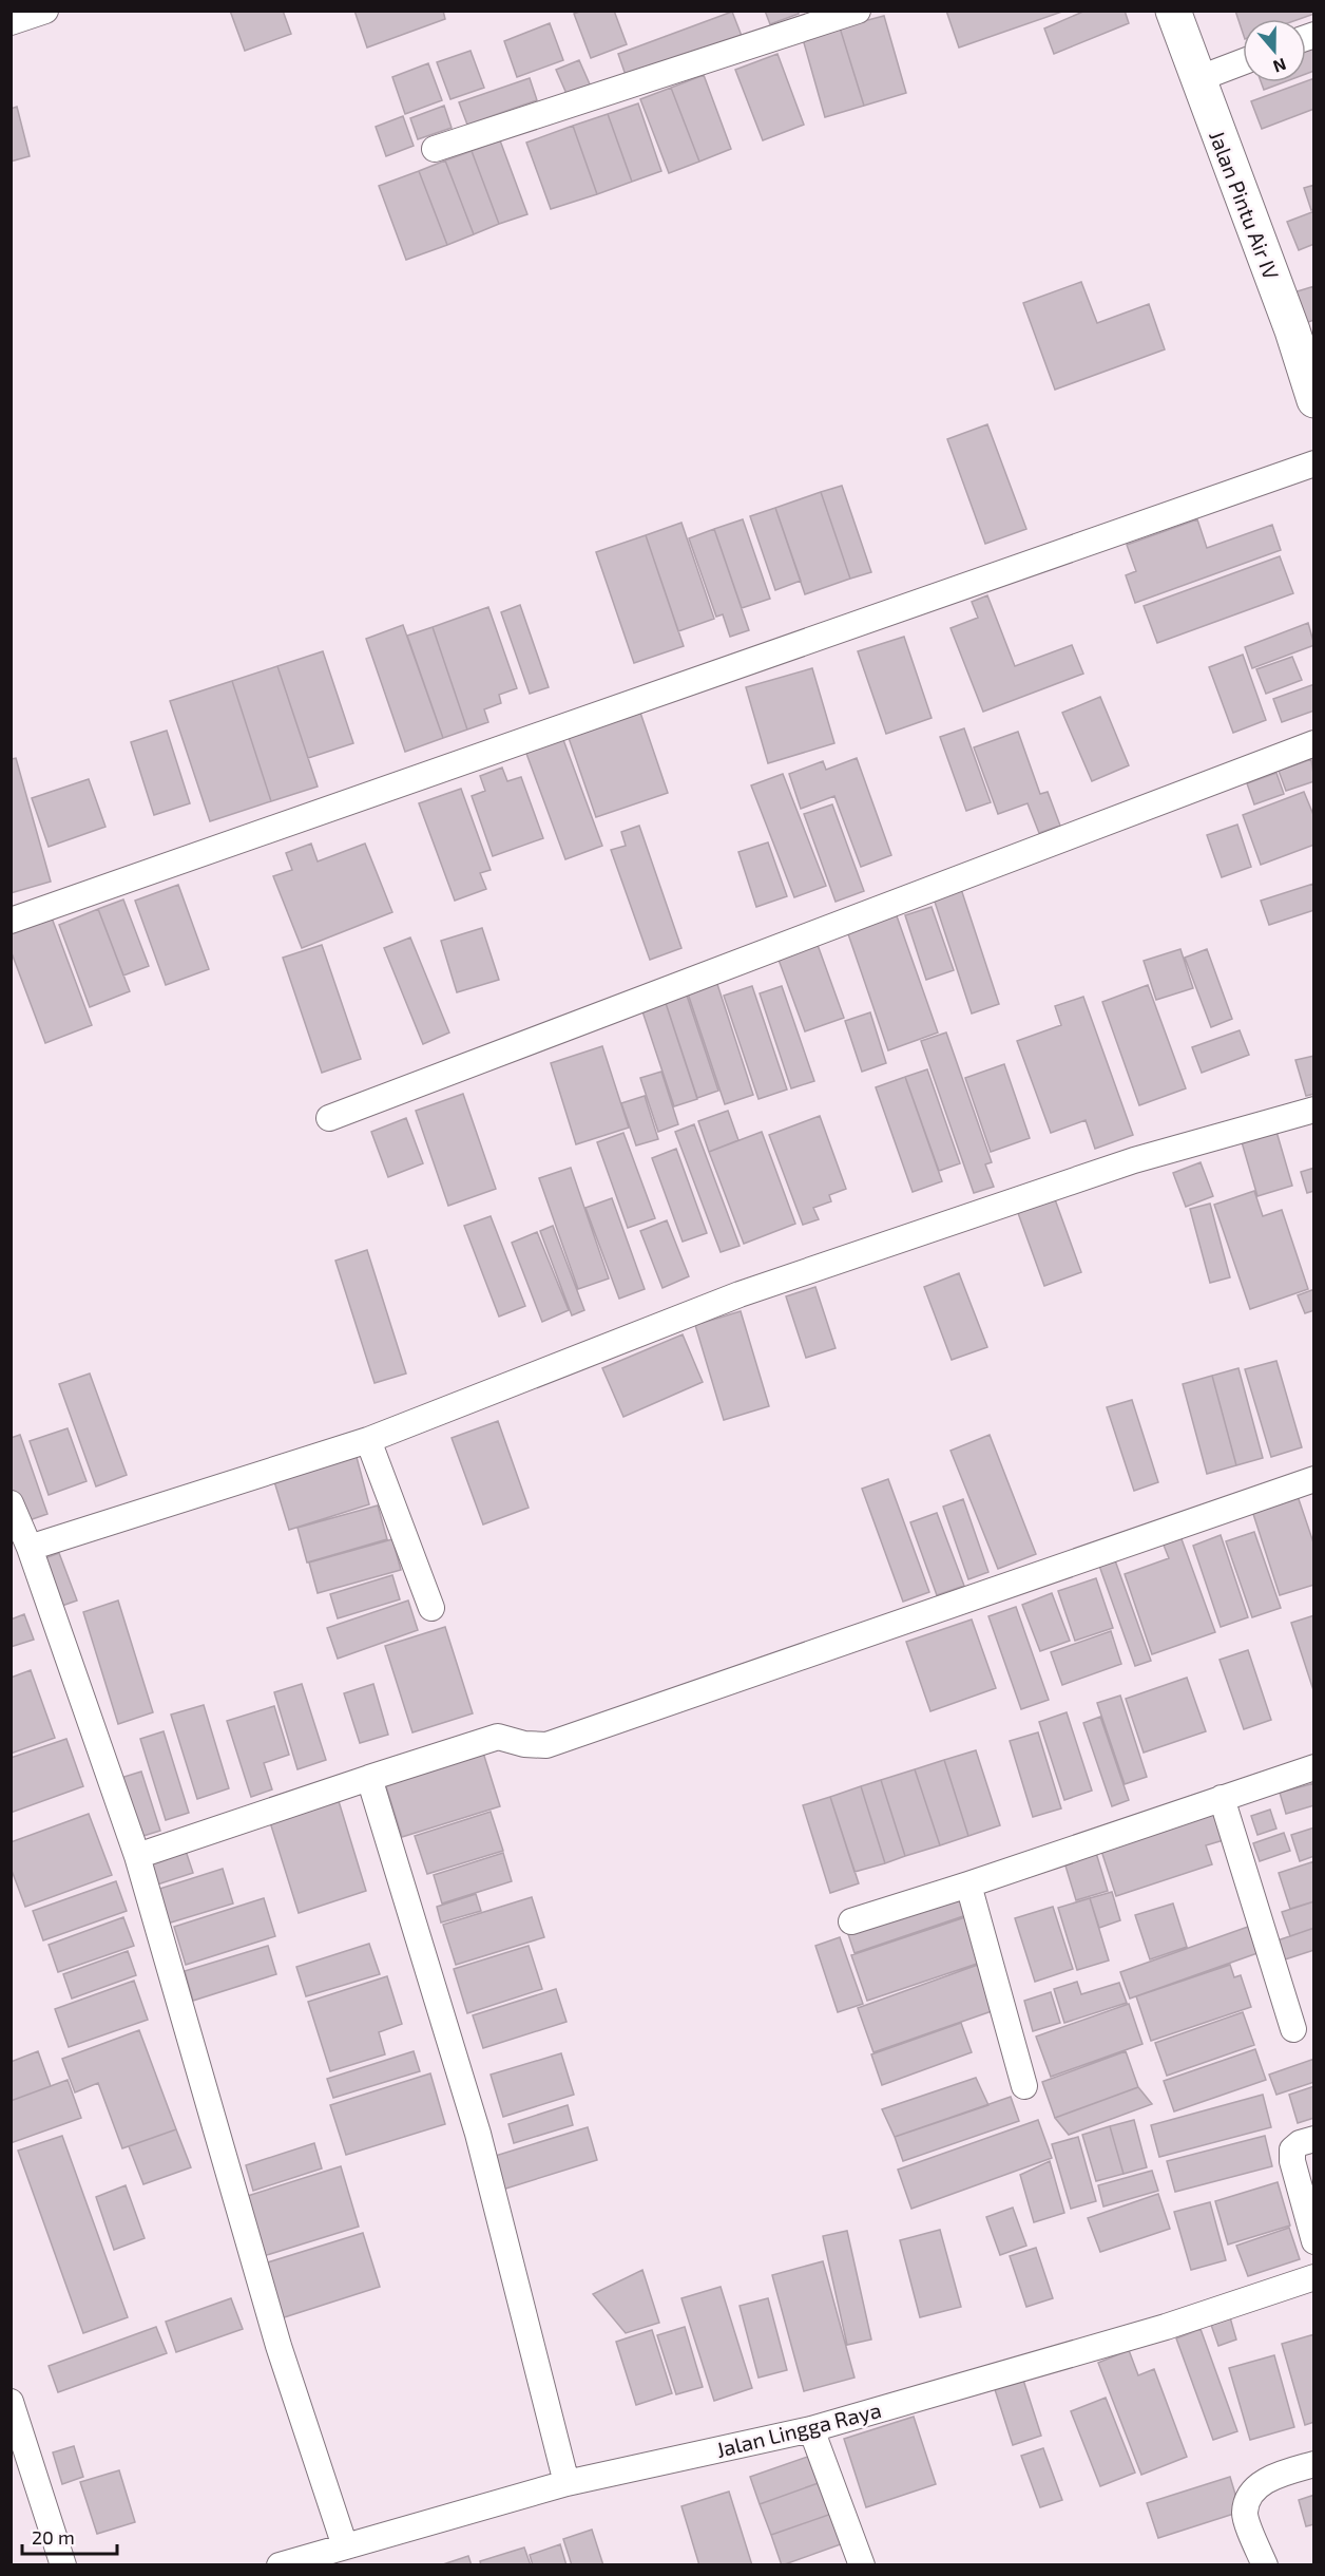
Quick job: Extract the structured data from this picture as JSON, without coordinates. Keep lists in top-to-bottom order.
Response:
{
  "streets": {
    "main road": ["Jalan Pintu Air IV"],
    "street": ["Jalan Lingga Raya"]
  },
  "scale_bar": "20 m",
  "north": "bottom"
}
